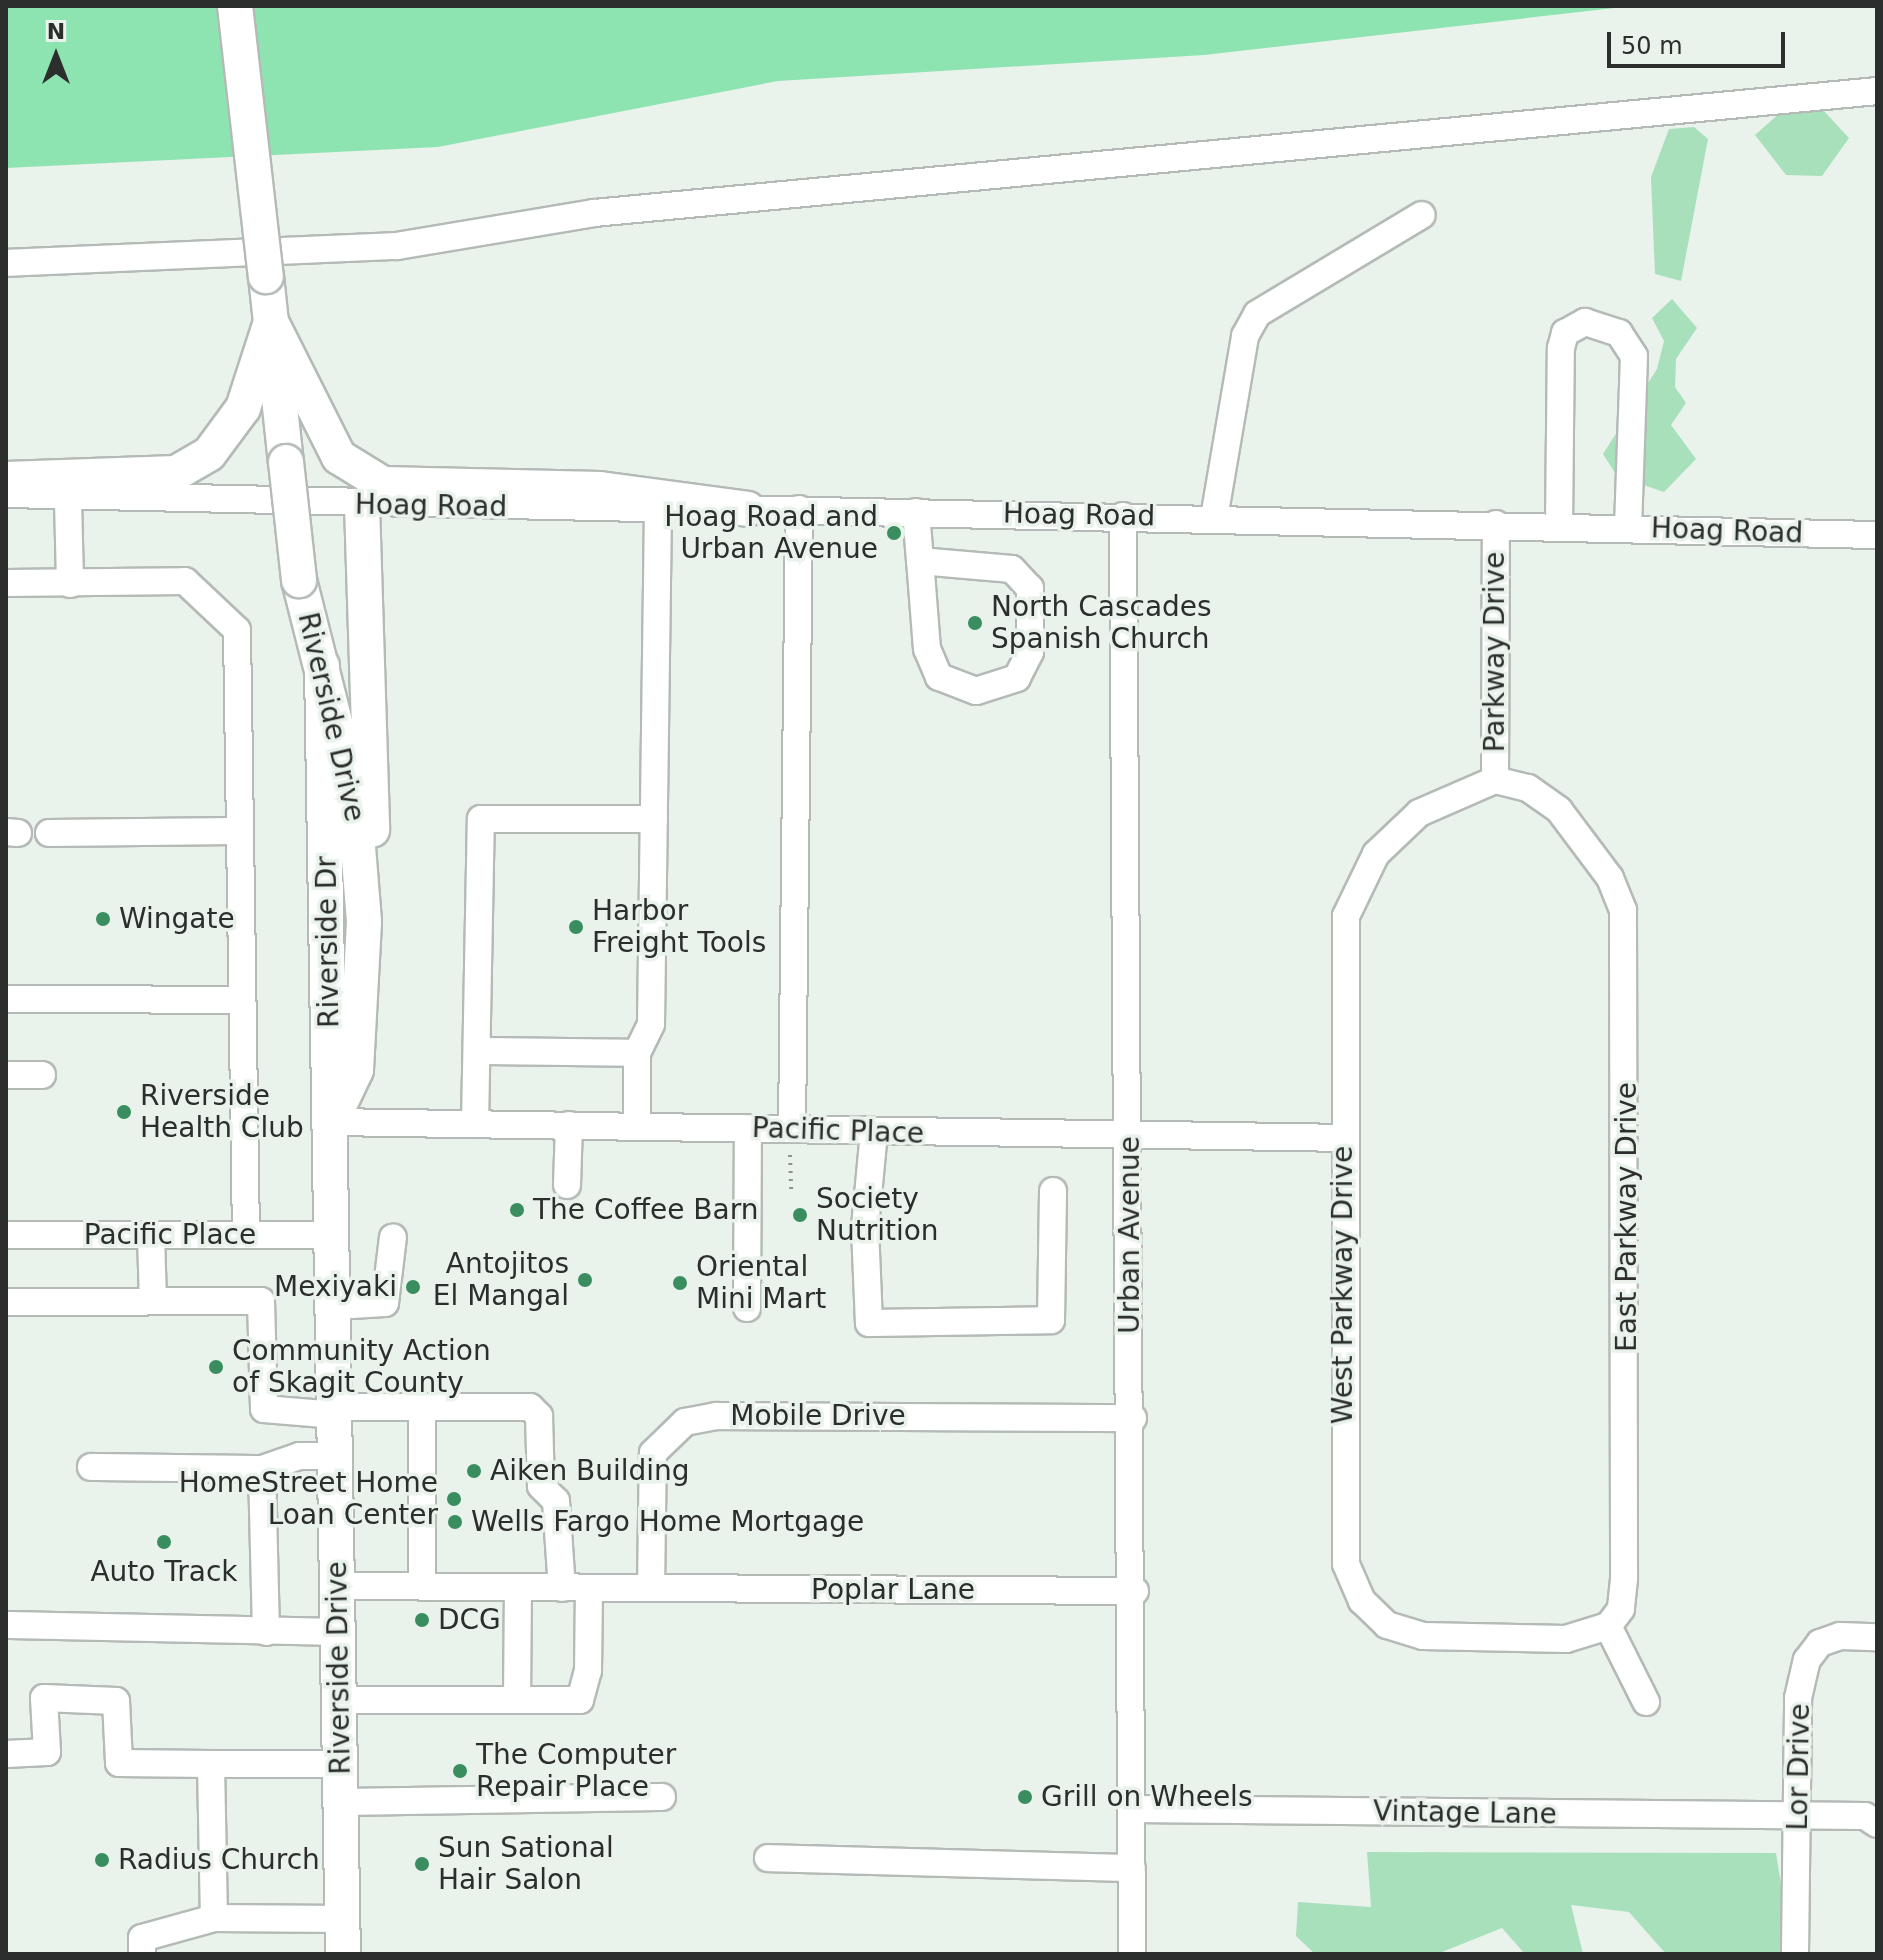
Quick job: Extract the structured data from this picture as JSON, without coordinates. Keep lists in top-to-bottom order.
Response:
{
  "streets": {
    "main road": ["Riverside Drive", "Riverside Dr"],
    "street": [
      "Hoag Road",
      "Parkway Drive",
      "Pacific Place",
      "East Parkway Drive",
      "Urban Avenue",
      "West Parkway Drive",
      "Mobile Drive",
      "Poplar Lane",
      "Lor Drive",
      "Vintage Lane"
    ]
  },
  "crossings": [
    ["Hoag Road", "Parkway Drive"],
    ["Hoag Road", "Urban Avenue"],
    ["Parkway Drive", "East Parkway Drive"],
    ["Parkway Drive", "West Parkway Drive"],
    ["Riverside Drive", "Riverside Dr"],
    ["Riverside Drive", "Pacific Place"],
    ["Riverside Drive", "Poplar Lane"],
    ["Riverside Dr", "Pacific Place"],
    ["Pacific Place", "Urban Avenue"],
    ["Pacific Place", "West Parkway Drive"],
    ["East Parkway Drive", "West Parkway Drive"],
    ["Urban Avenue", "Mobile Drive"],
    ["Urban Avenue", "Poplar Lane"],
    ["Urban Avenue", "Vintage Lane"],
    ["Mobile Drive", "Poplar Lane"],
    ["Lor Drive", "Vintage Lane"]
  ],
  "places": [
    "Hoag Road and Urban Avenue",
    "North Cascades Spanish Church",
    "Wingate",
    "Harbor Freight Tools",
    "Riverside Health Club",
    "The Coffee Barn",
    "Society Nutrition",
    "Antojitos El Mangal",
    "Oriental Mini Mart",
    "Mexiyaki",
    "Community Action of Skagit County",
    "Aiken Building",
    "HomeStreet Home Loan Center",
    "Wells Fargo Home Mortgage",
    "Auto Track",
    "DCG",
    "The Computer Repair Place",
    "Grill on Wheels",
    "Radius Church",
    "Sun Sational Hair Salon"
  ],
  "scale_bar": "50 m",
  "north": "top"
}
